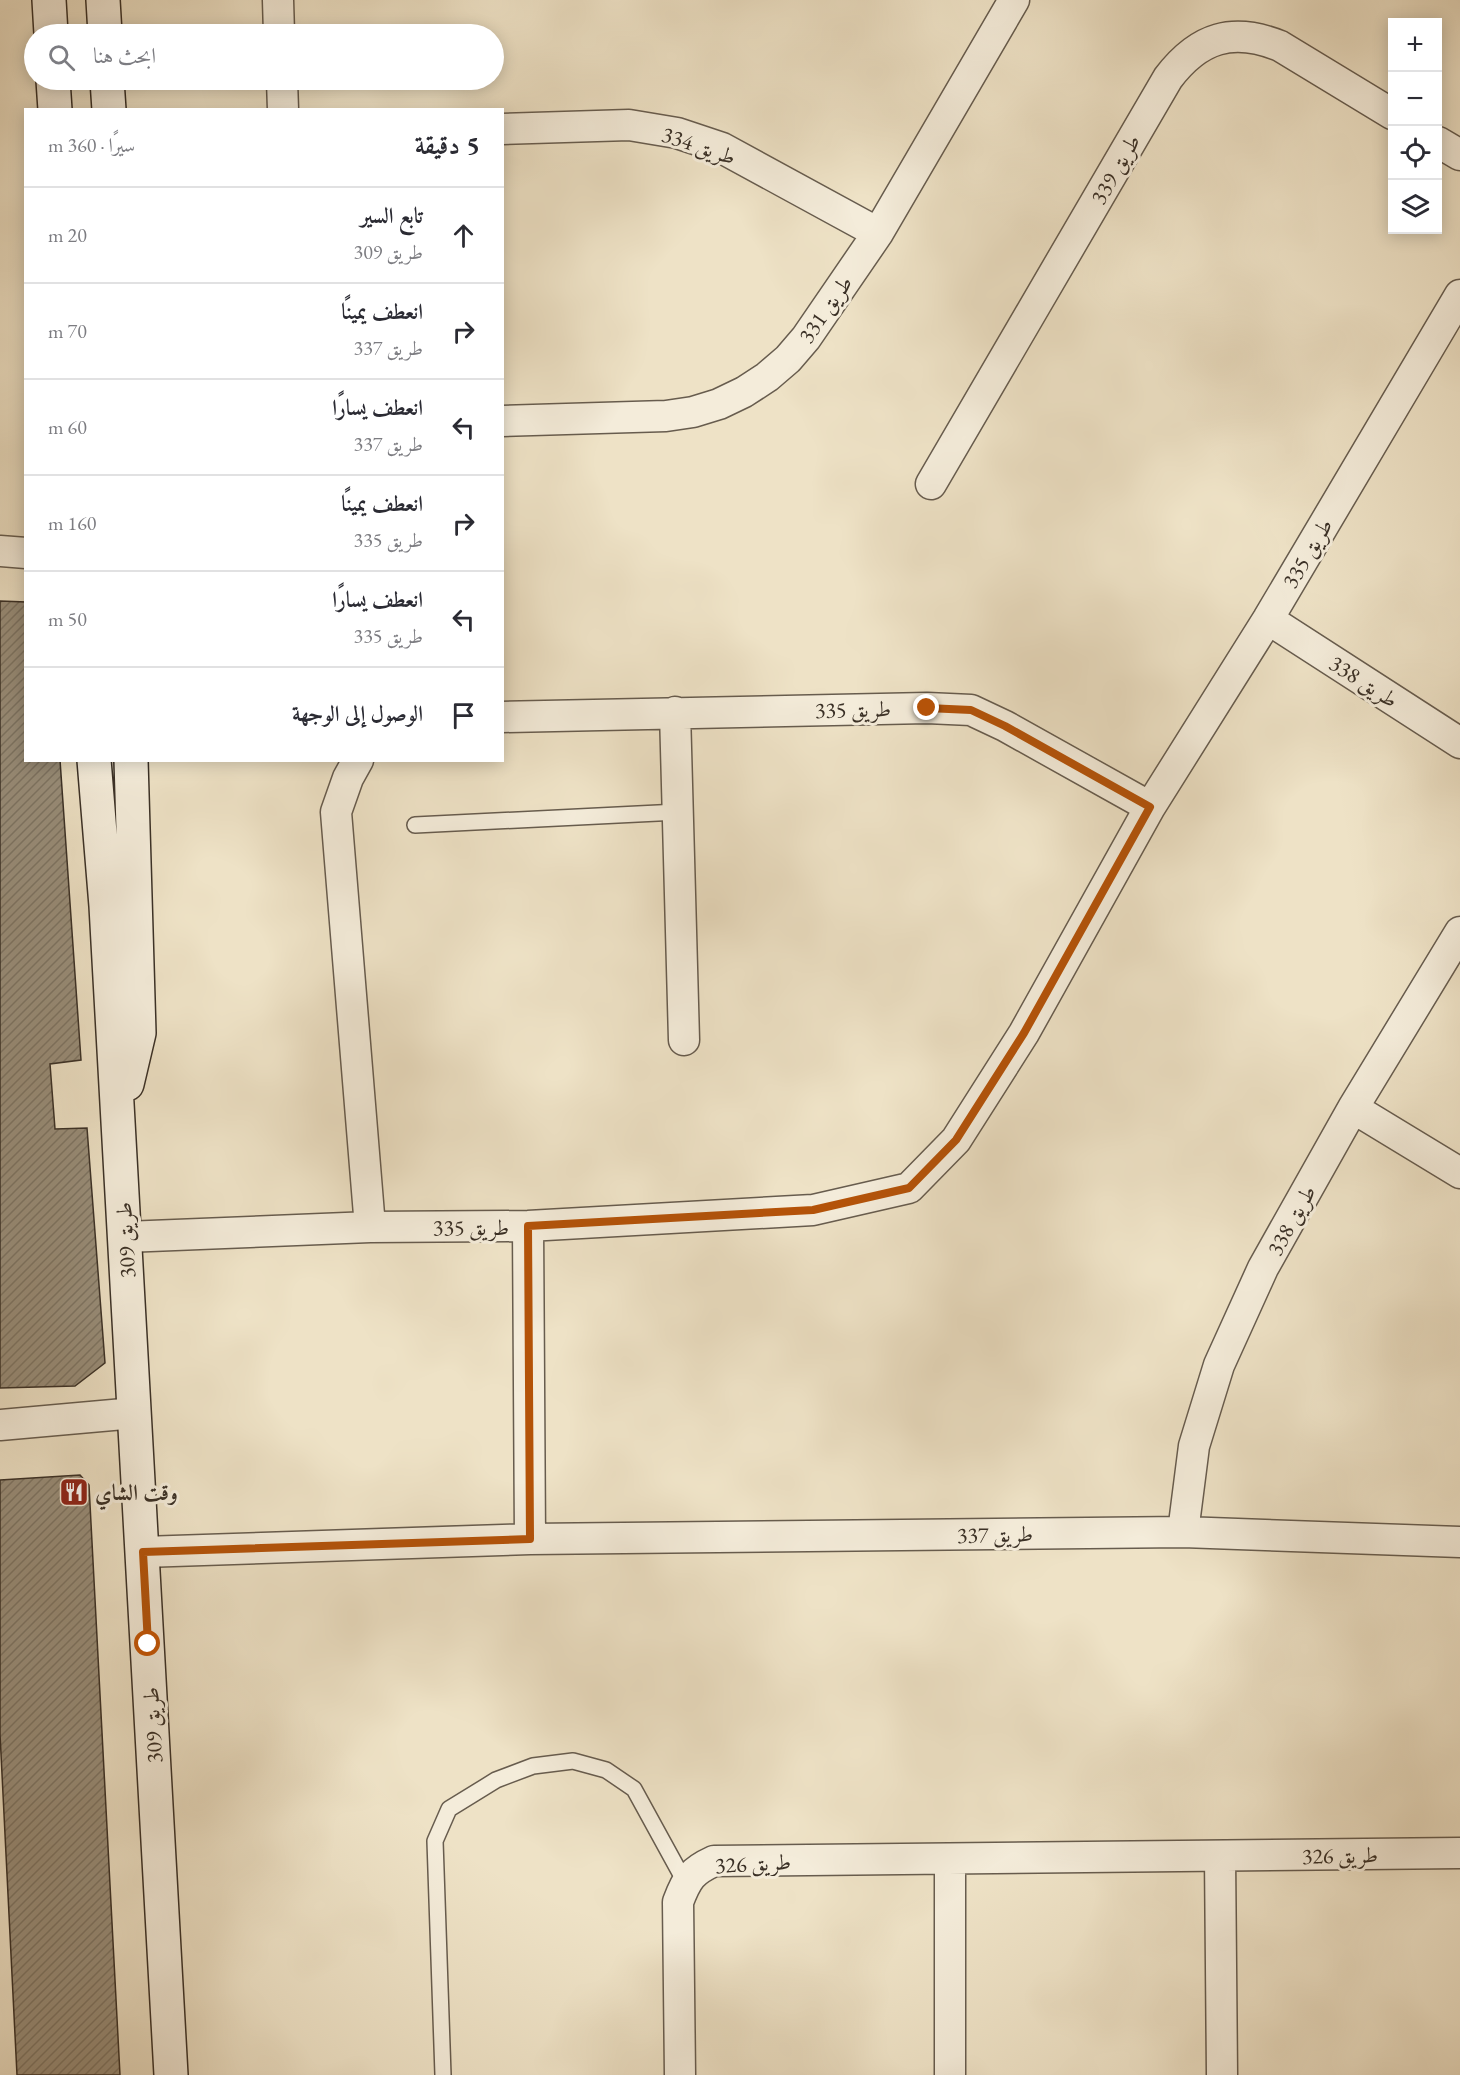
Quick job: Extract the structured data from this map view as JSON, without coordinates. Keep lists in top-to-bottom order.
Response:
{
  "streets": {
    "street": [
      "طريق 334",
      "طريق 339",
      "طريق 331",
      "طريق 335",
      "طريق 338",
      "طريق 309",
      "طريق 337",
      "طريق 326"
    ]
  },
  "crossings": [
    ["طريق 334", "طريق 331"],
    ["طريق 335", "طريق 338"],
    ["طريق 335", "طريق 309"],
    ["طريق 338", "طريق 337"],
    ["طريق 309", "طريق 337"]
  ],
  "places": {
    "restaurant": ["وقت الشاي"]
  },
  "page": {
    "map_buttons": ["+", "−"],
    "search": "ابحث هنا",
    "heading": ["5 دقيقة", "سيرًا · 360 m"],
    "list": [
      ["تابع السير", "طريق 309", "20 m"],
      ["انعطف يمينًا", "طريق 337", "70 m"],
      ["انعطف يسارًا", "طريق 337", "60 m"],
      ["انعطف يمينًا", "طريق 335", "160 m"],
      ["انعطف يسارًا", "طريق 335", "50 m"],
      "الوصول إلى الوجهة"
    ]
  }
}
